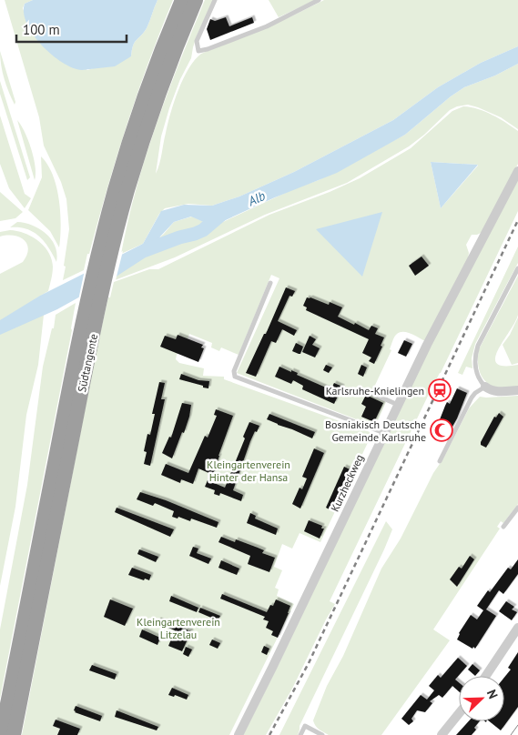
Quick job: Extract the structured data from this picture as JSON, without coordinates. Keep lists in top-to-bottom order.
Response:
{
  "streets": {
    "highway": ["Südtangente"],
    "street": ["Kurzheckweg"]
  },
  "water": ["Alb"],
  "parks": ["Kleingartenverein Hinter der Hansa", "Kleingartenverein Litzelau"],
  "places": {
    "station": ["Karlsruhe-Knielingen"],
    "mosque": ["Bosniakisch Deutsche Gemeinde Karlsruhe"]
  },
  "scale_bar": "100 m",
  "north": "top right"
}
